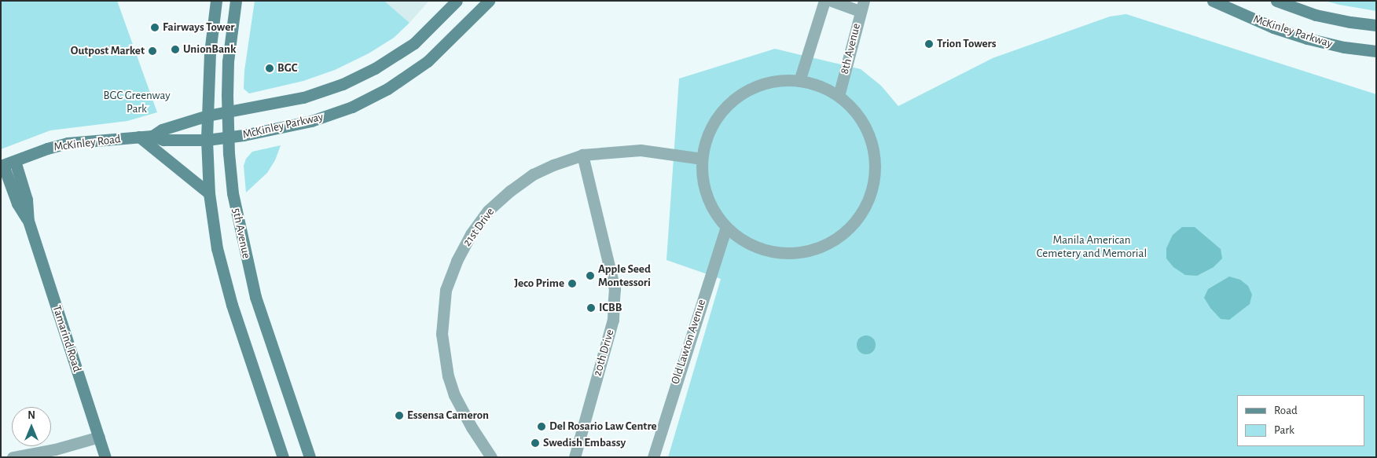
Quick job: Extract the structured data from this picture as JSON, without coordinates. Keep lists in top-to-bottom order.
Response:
{
  "streets": {
    "main road": [
      "McKinley Parkway",
      "McKinley Road",
      "5th Avenue",
      "Tamarind Road"
    ],
    "street": [
      "8th Avenue",
      "21st Drive",
      "Old Lawton Avenue",
      "20th Drive"
    ]
  },
  "crossings": [
    ["McKinley Parkway", "McKinley Road"],
    ["McKinley Parkway", "5th Avenue"],
    ["McKinley Road", "5th Avenue"],
    ["McKinley Road", "Tamarind Road"],
    ["21st Drive", "20th Drive"]
  ],
  "parks": ["BGC Greenway Park", "Manila American Cemetery and Memorial"],
  "places": [
    "Fairways Tower",
    "Trion Towers",
    "UnionBank",
    "Outpost Market",
    "BGC",
    "Apple Seed Montessori",
    "Jeco Prime",
    "ICBB",
    "Essensa Cameron",
    "Del Rosario Law Centre",
    "Swedish Embassy"
  ],
  "legend": ["Road", "Park"],
  "north": "top"
}
